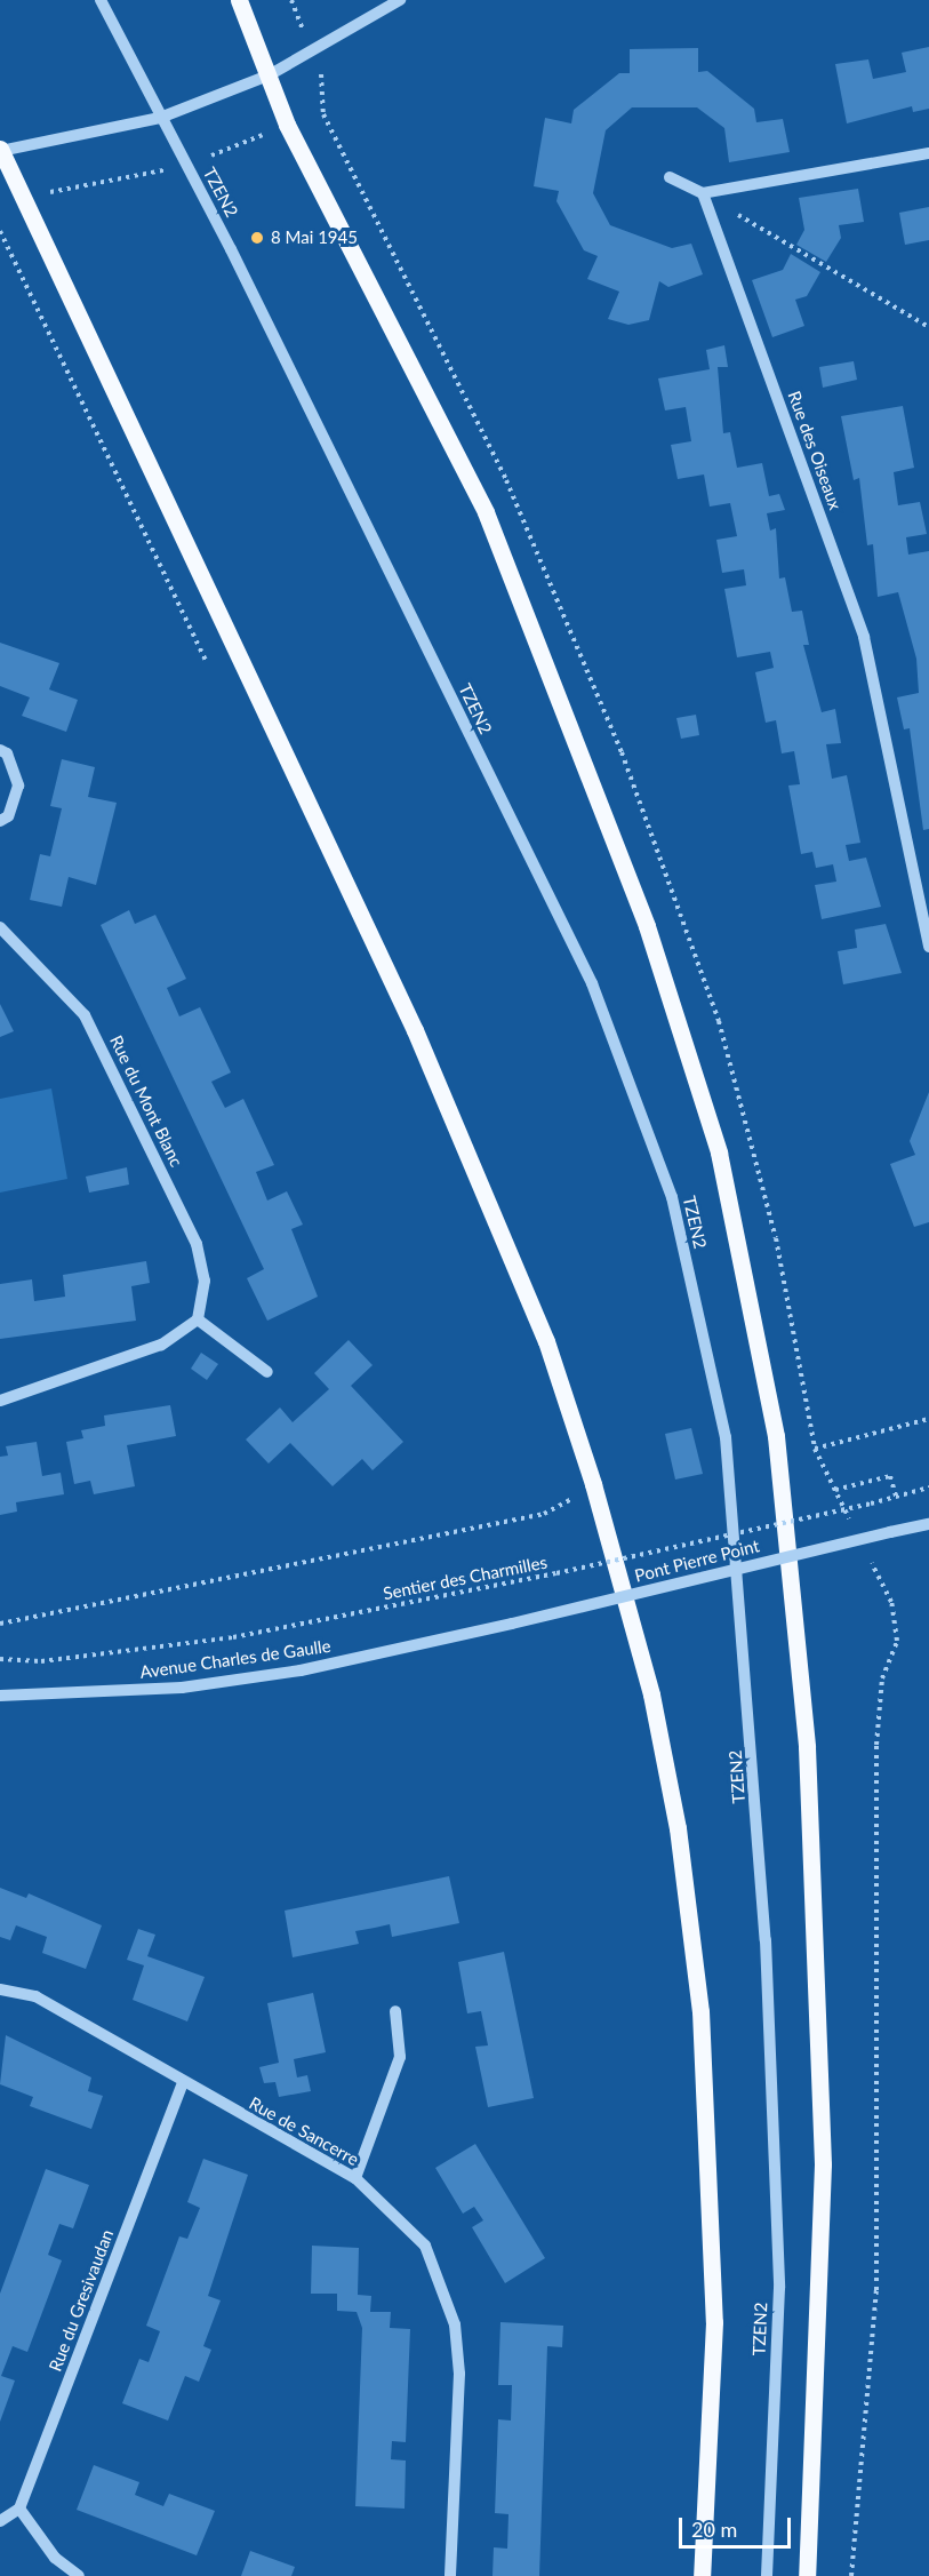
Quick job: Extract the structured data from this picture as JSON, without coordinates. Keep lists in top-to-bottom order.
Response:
{
  "streets": {
    "street": [
      "TZEN2",
      "Rue des Oiseaux",
      "Rue du Mont Blanc",
      "Pont Pierre Point",
      "Avenue Charles de Gaulle",
      "Rue de Sancerre",
      "Rue du Gresivaudan"
    ],
    "path": ["Sentier des Charmilles"]
  },
  "crossings": [
    ["Pont Pierre Point", "Avenue Charles de Gaulle"],
    ["Rue de Sancerre", "Rue du Gresivaudan"]
  ],
  "places": ["8 Mai 1945"],
  "scale_bar": "20 m"
}
